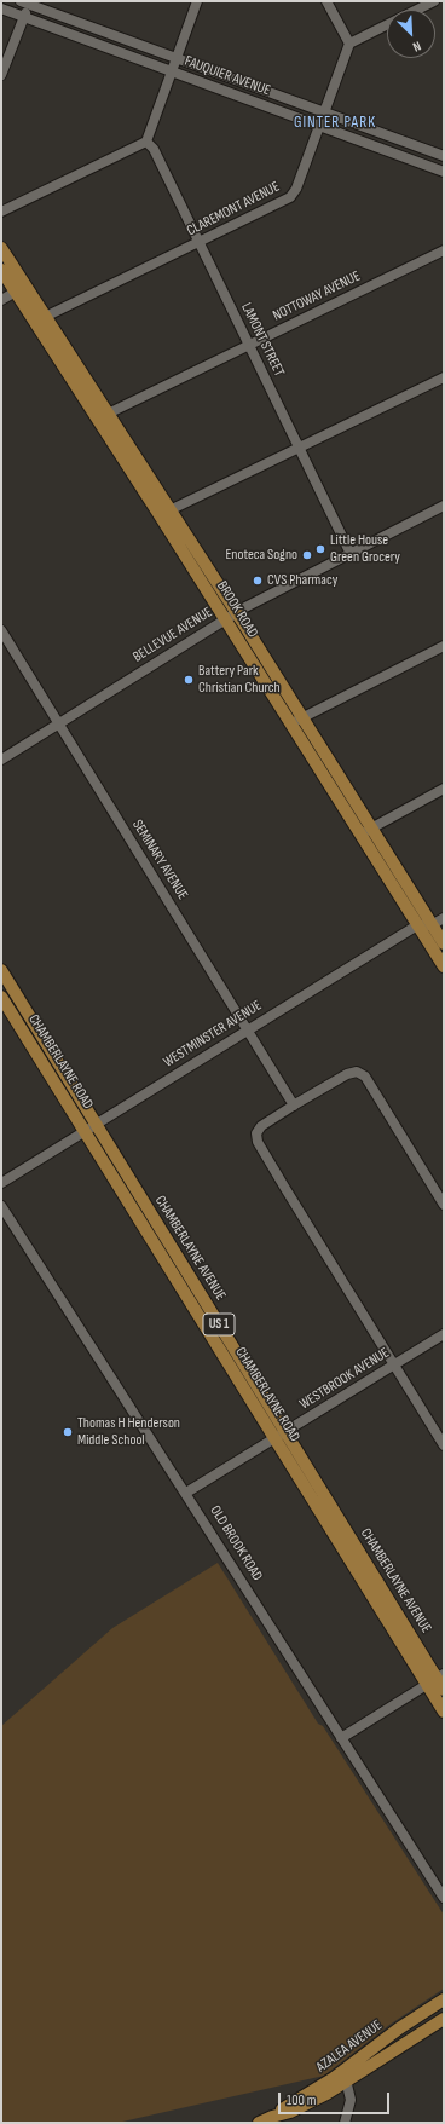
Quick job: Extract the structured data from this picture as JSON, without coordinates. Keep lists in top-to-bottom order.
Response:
{
  "streets": {
    "main road": [
      "BROOK ROAD",
      "CHAMBERLAYNE ROAD",
      "CHAMBERLAYNE AVENUE",
      "US 1",
      "AZALEA AVENUE"
    ],
    "street": [
      "FAUQUIER AVENUE",
      "CLAREMONT AVENUE",
      "NOTTOWAY AVENUE",
      "LAMONT STREET",
      "BELLEVUE AVENUE",
      "SEMINARY AVENUE",
      "WESTMINSTER AVENUE",
      "WESTBROOK AVENUE",
      "OLD BROOK ROAD"
    ]
  },
  "crossings": [
    ["FAUQUIER AVENUE", "CLAREMONT AVENUE"],
    ["CLAREMONT AVENUE", "LAMONT STREET"],
    ["CLAREMONT AVENUE", "BROOK ROAD"],
    ["NOTTOWAY AVENUE", "LAMONT STREET"],
    ["NOTTOWAY AVENUE", "BROOK ROAD"],
    ["LAMONT STREET", "BELLEVUE AVENUE"],
    ["BROOK ROAD", "BELLEVUE AVENUE"],
    ["BROOK ROAD", "WESTMINSTER AVENUE"],
    ["BELLEVUE AVENUE", "SEMINARY AVENUE"],
    ["SEMINARY AVENUE", "WESTMINSTER AVENUE"],
    ["WESTMINSTER AVENUE", "CHAMBERLAYNE ROAD"],
    ["WESTMINSTER AVENUE", "CHAMBERLAYNE AVENUE"],
    ["CHAMBERLAYNE ROAD", "CHAMBERLAYNE AVENUE"],
    ["CHAMBERLAYNE ROAD", "US 1"],
    ["CHAMBERLAYNE ROAD", "WESTBROOK AVENUE"],
    ["CHAMBERLAYNE AVENUE", "WESTBROOK AVENUE"],
    ["WESTBROOK AVENUE", "OLD BROOK ROAD"]
  ],
  "districts": ["GINTER PARK"],
  "places": [
    "Little House Green Grocery",
    "Enoteca Sogno",
    "CVS Pharmacy",
    "Battery Park Christian Church",
    "Thomas H Henderson Middle School"
  ],
  "scale_bar": "100 m",
  "north": "bottom right"
}
